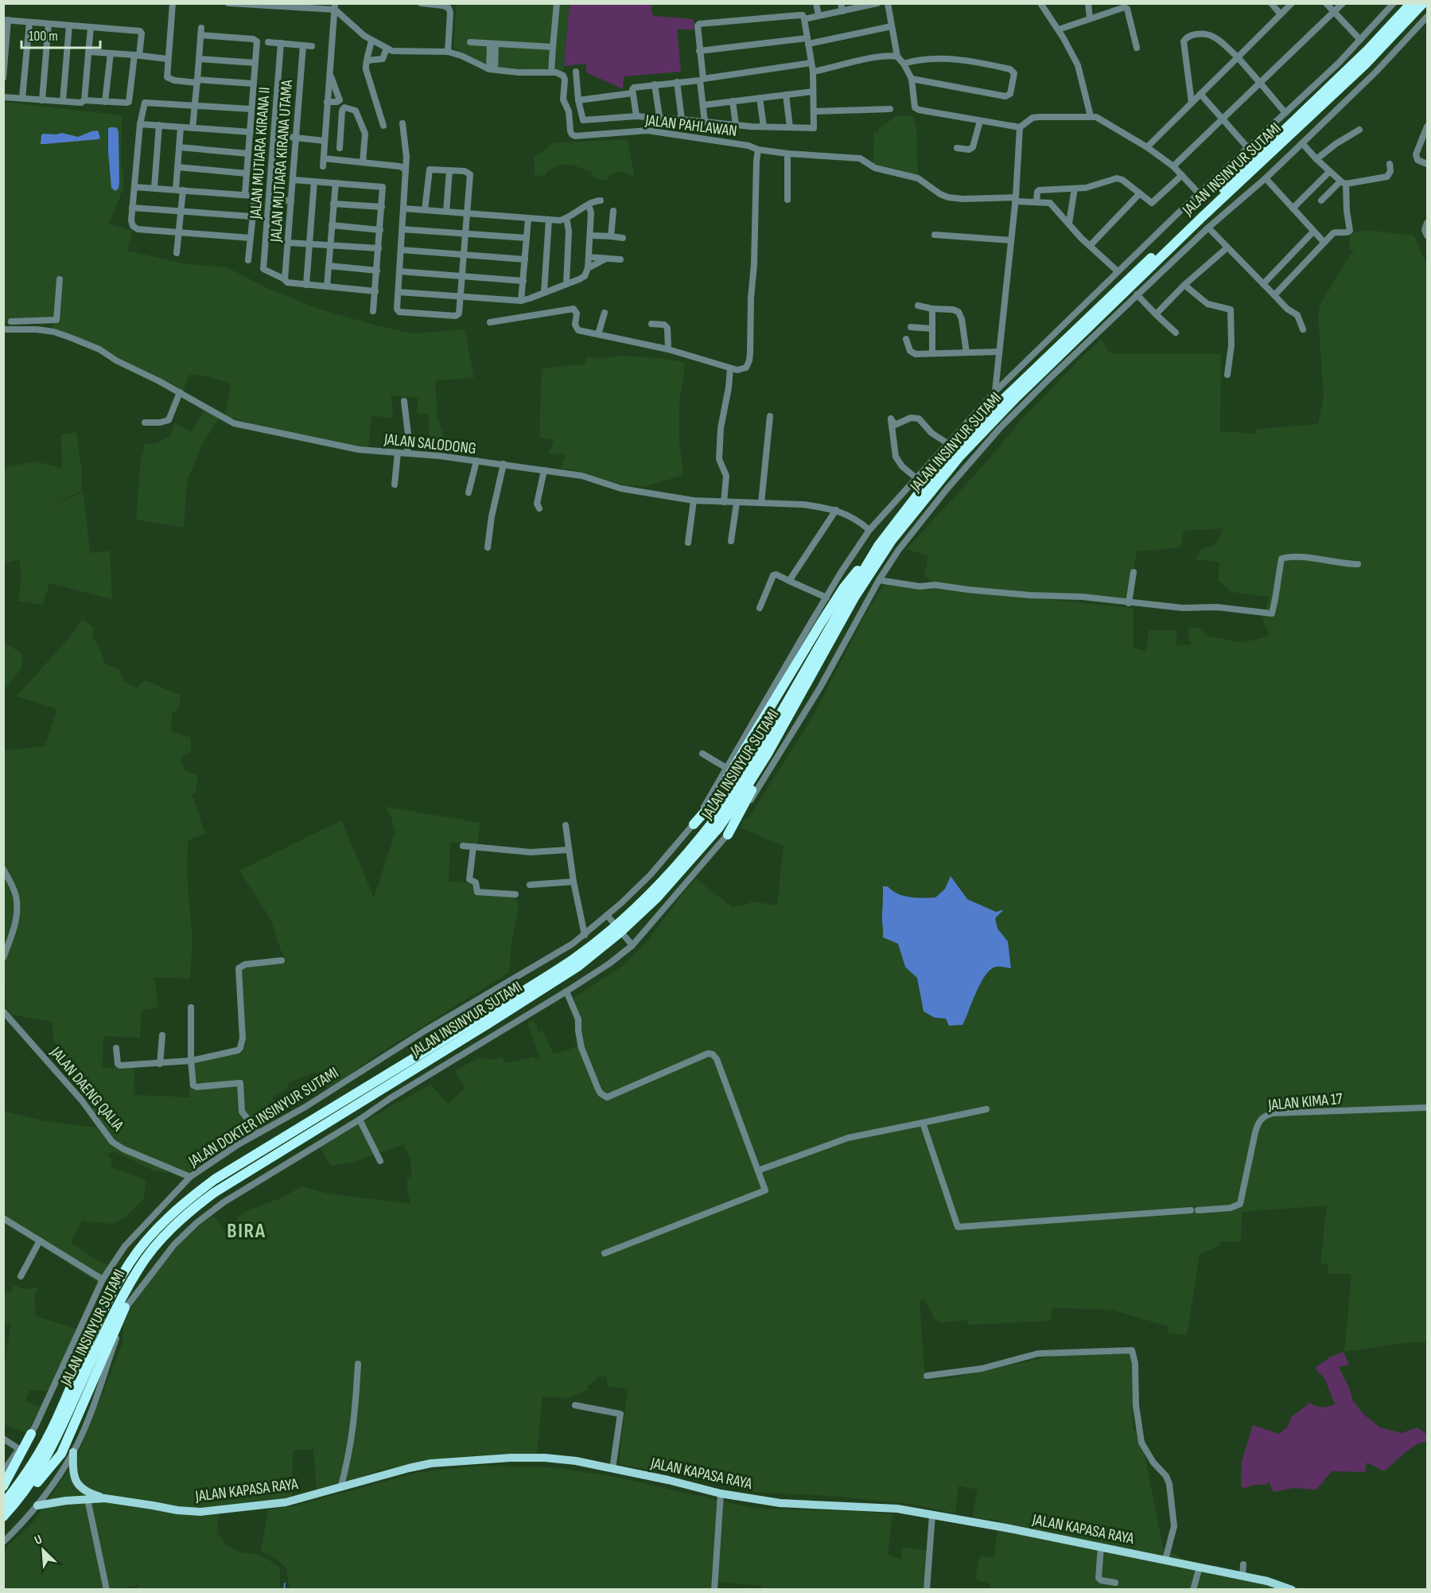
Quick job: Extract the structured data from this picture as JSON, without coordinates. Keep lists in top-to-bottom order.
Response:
{
  "streets": {
    "highway": ["JALAN INSINYUR SUTAMI"],
    "main road": ["JALAN KAPASA RAYA"],
    "street": [
      "JALAN PAHLAWAN",
      "JALAN MUTIARA KIRANA II",
      "JALAN MUTIARA KIRANA UTAMA",
      "JALAN SALODONG",
      "JALAN DAENG QALIA",
      "JALAN KIMA 17",
      "JALAN DOKTER INSINYUR SUTAMI"
    ]
  },
  "crossings": [
    ["JALAN PAHLAWAN", "JALAN DOKTER INSINYUR SUTAMI"],
    ["JALAN MUTIARA KIRANA II", "JALAN MUTIARA KIRANA UTAMA"],
    ["JALAN SALODONG", "JALAN DOKTER INSINYUR SUTAMI"],
    ["JALAN DAENG QALIA", "JALAN DOKTER INSINYUR SUTAMI"]
  ],
  "districts": ["BIRA"],
  "scale_bar": "100 m",
  "north": "top left"
}
